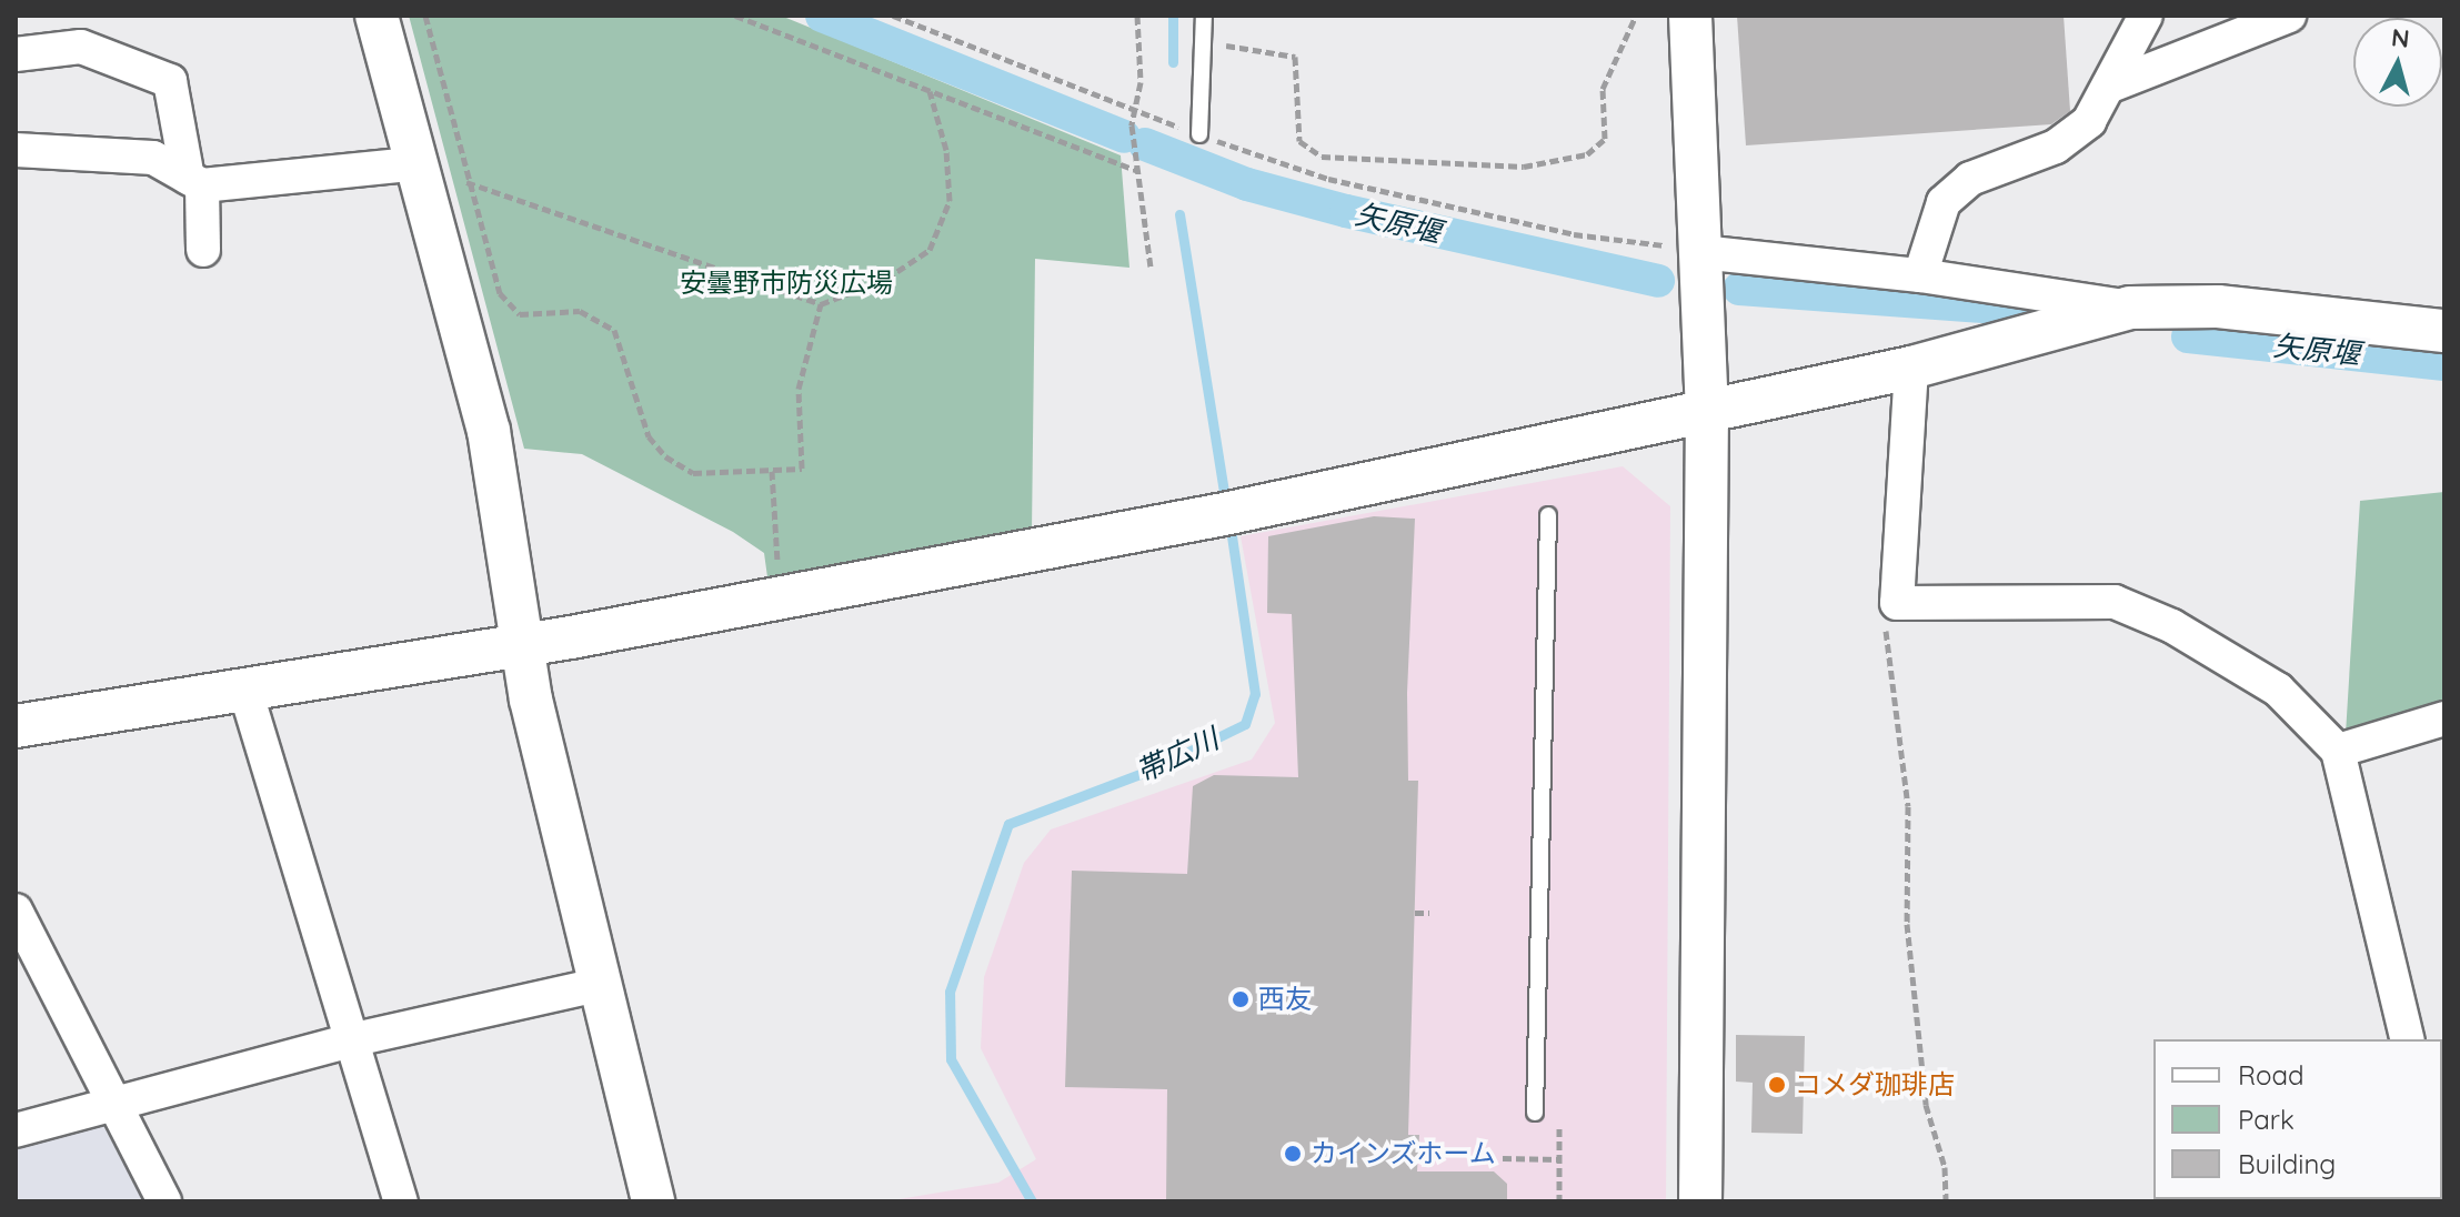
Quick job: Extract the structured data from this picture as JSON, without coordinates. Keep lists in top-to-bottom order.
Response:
{
  "water": ["矢原堰", "帯広川"],
  "parks": ["安曇野市防災広場"],
  "places": ["西友", "コメダ珈琲店", "カインズホーム"],
  "legend": ["Road", "Park", "Building"],
  "north": "top"
}
